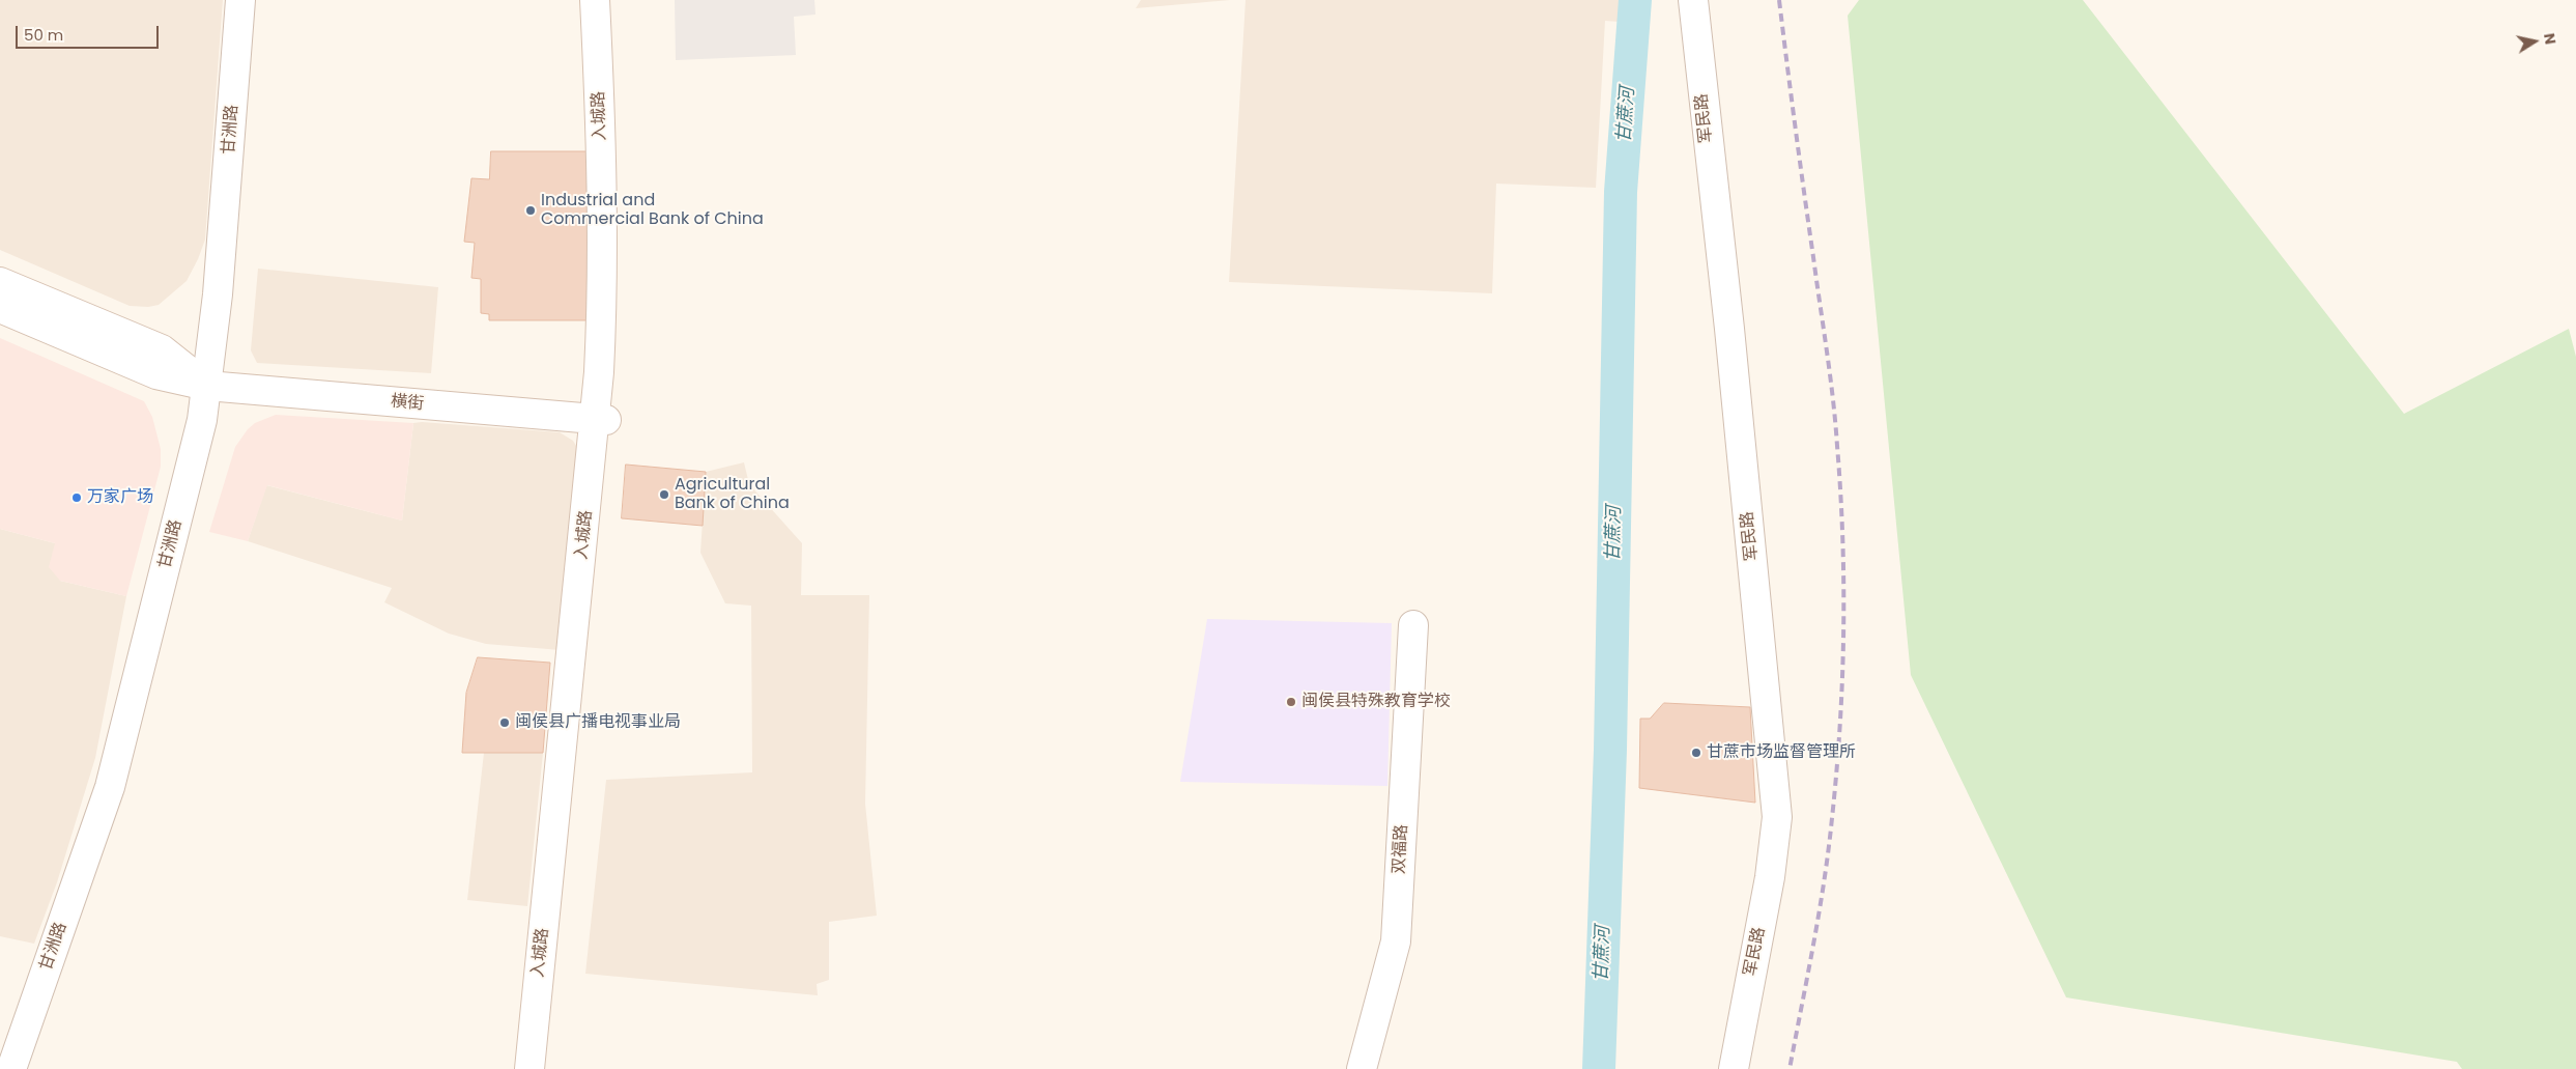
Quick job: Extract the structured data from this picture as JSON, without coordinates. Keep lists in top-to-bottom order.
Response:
{
  "streets": {
    "main road": [
      "入城路",
      "军民路",
      "甘洲路",
      "横街",
      "双福路"
    ]
  },
  "crossings": [
    ["入城路", "横街"],
    ["甘洲路", "横街"]
  ],
  "water": ["甘蔗河"],
  "places": [
    "Industrial and Commercial Bank of China",
    "Agricultural Bank of China",
    "万家广场",
    "闽侯县特殊教育学校",
    "闽侯县广播电视事业局",
    "甘蔗市场监督管理所"
  ],
  "scale_bar": "50 m",
  "north": "right"
}
